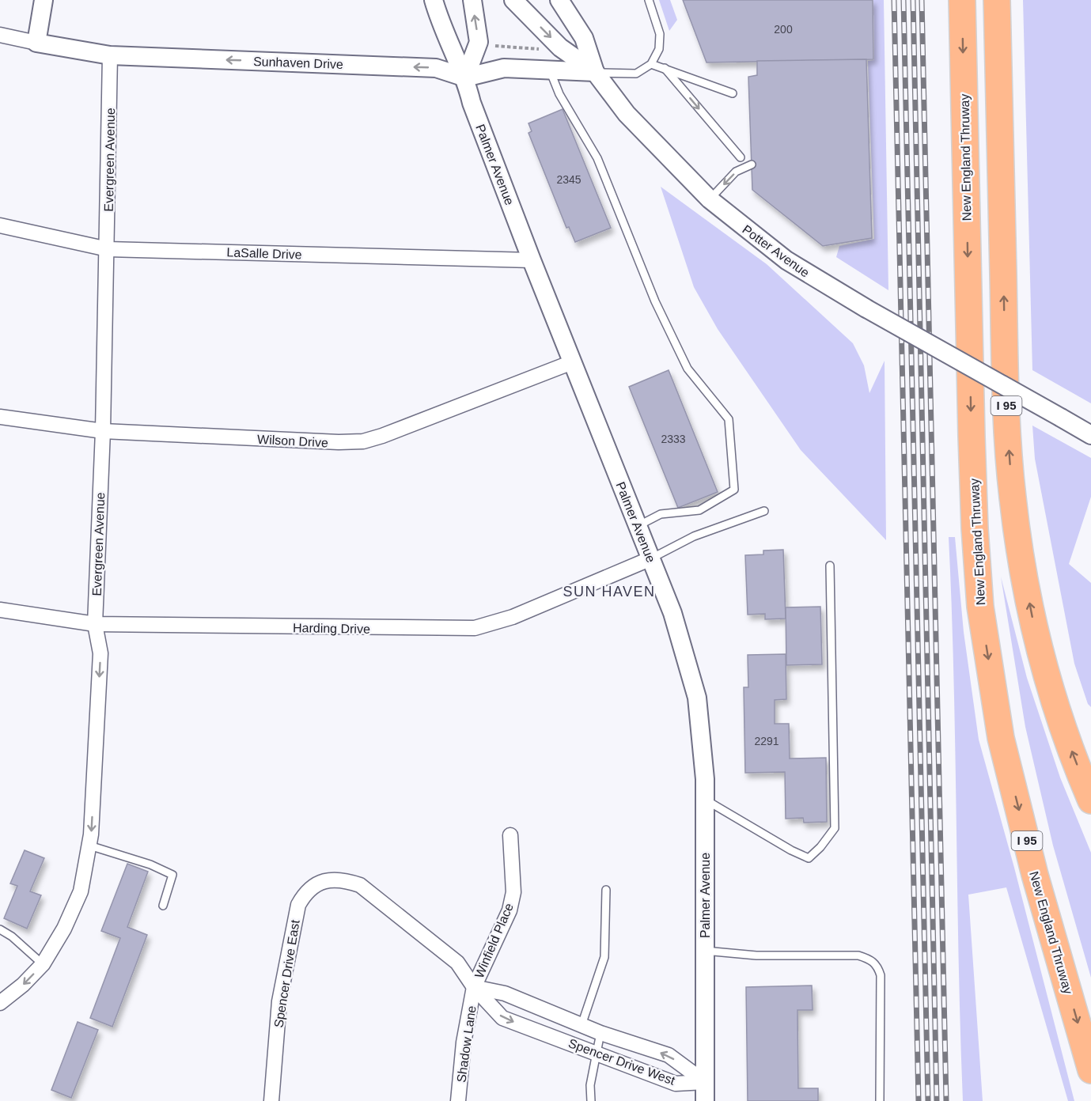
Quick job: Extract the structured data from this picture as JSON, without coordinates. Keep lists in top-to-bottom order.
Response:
{
  "streets": {
    "highway": ["New England Thruway", "I 95"],
    "street": [
      "Sunhaven Drive",
      "Evergreen Avenue",
      "Palmer Avenue",
      "Potter Avenue",
      "LaSalle Drive",
      "Wilson Drive",
      "Harding Drive",
      "Winfield Place",
      "Spencer Drive East",
      "Shadow Lane",
      "Spencer Drive West"
    ]
  },
  "crossings": [
    ["Sunhaven Drive", "Evergreen Avenue"],
    ["Sunhaven Drive", "Palmer Avenue"],
    ["Evergreen Avenue", "LaSalle Drive"],
    ["Evergreen Avenue", "Wilson Drive"],
    ["Evergreen Avenue", "Harding Drive"],
    ["Palmer Avenue", "LaSalle Drive"],
    ["Palmer Avenue", "Wilson Drive"],
    ["Palmer Avenue", "Harding Drive"],
    ["Palmer Avenue", "Spencer Drive West"],
    ["Winfield Place", "Shadow Lane"],
    ["Winfield Place", "Spencer Drive West"],
    ["Spencer Drive East", "Spencer Drive West"],
    ["Shadow Lane", "Spencer Drive West"]
  ],
  "one_way": ["Sunhaven Drive"],
  "districts": ["SUN HAVEN"],
  "house_numbers": [
    "200",
    "2345",
    "2333",
    "2291"
  ]
}
